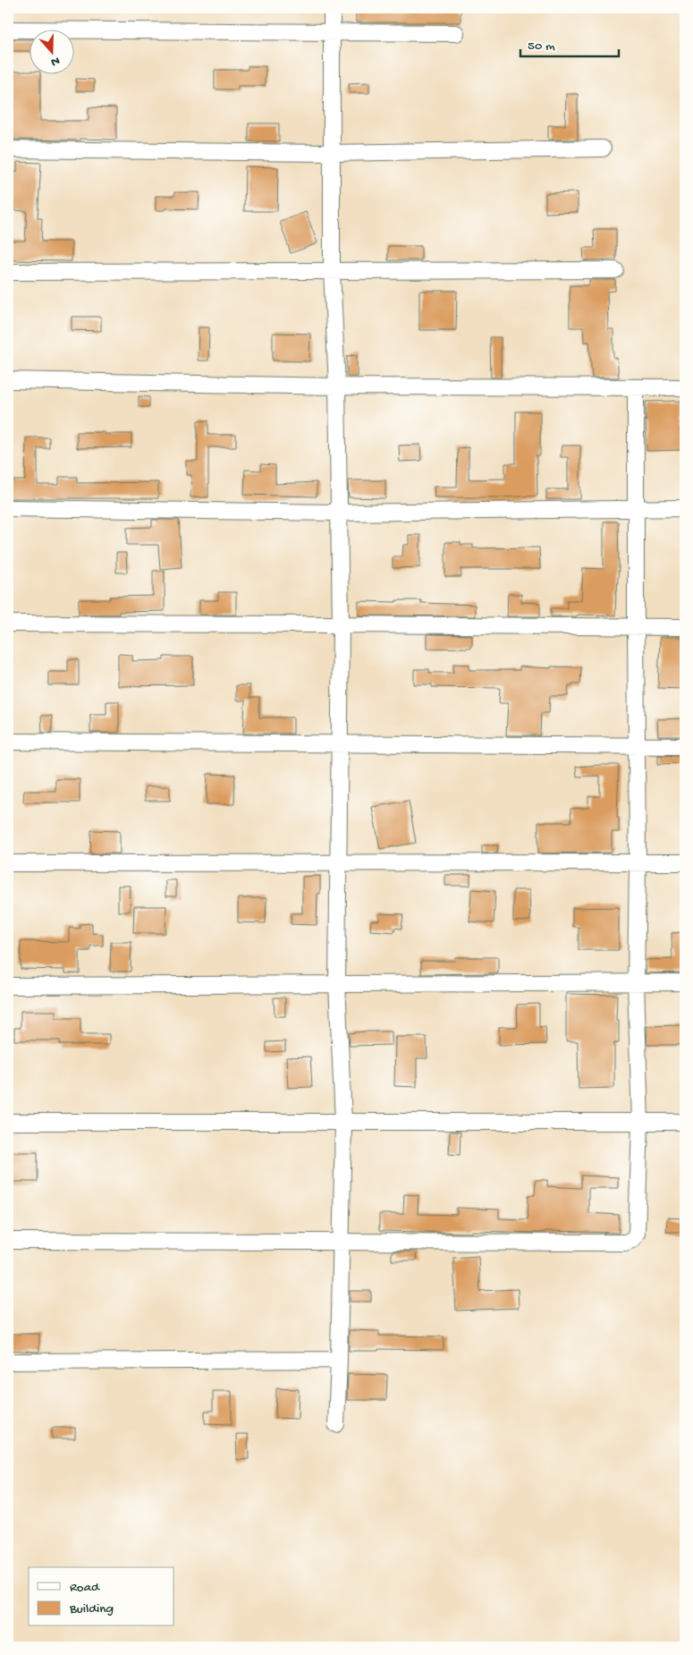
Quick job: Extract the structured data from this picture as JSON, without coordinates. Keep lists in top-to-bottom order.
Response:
{
  "legend": ["Road", "Building"],
  "scale_bar": "50 m",
  "north": "bottom"
}
